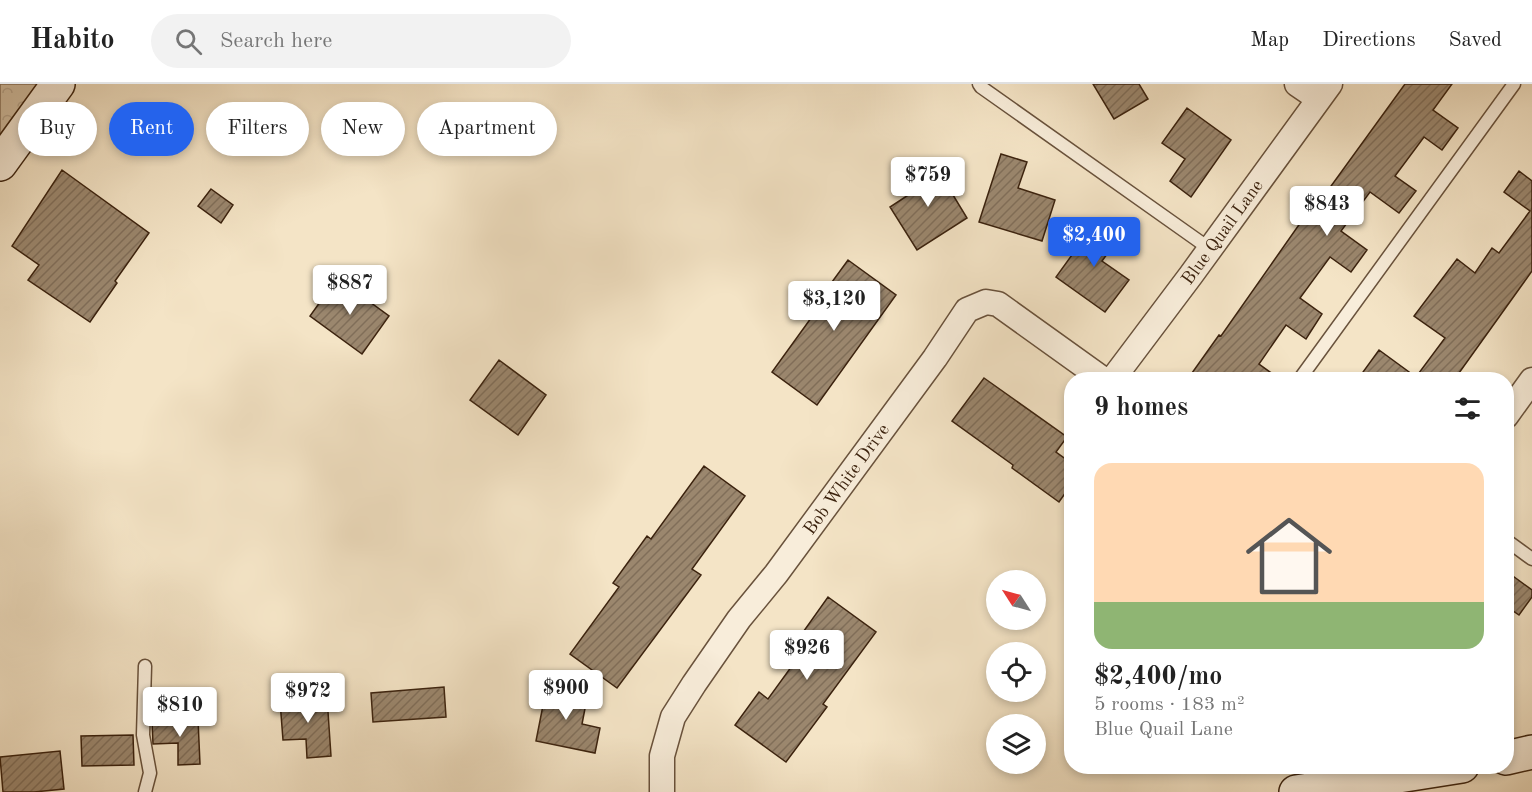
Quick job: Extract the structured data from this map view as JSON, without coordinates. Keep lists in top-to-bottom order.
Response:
{
  "streets": {
    "street": ["Blue Quail Lane", "Bob White Drive"]
  },
  "north": "top left",
  "page": {
    "header": "Habito",
    "search": "Search here",
    "nav": ["Map", "Directions", "Saved"],
    "chip": [
      "Buy",
      "Rent",
      "Filters",
      "New",
      "Apartment"
    ],
    "price": [
      "$759",
      "$843",
      "$2,400",
      "$887",
      "$3,120",
      "$926",
      "$900",
      "$972",
      "$810"
    ],
    "heading": "9 homes",
    "list": [
      {
        "name": "$2,400/mo",
        "note": "5 rooms · 183 m² · Blue Quail Lane"
      }
    ]
  }
}
